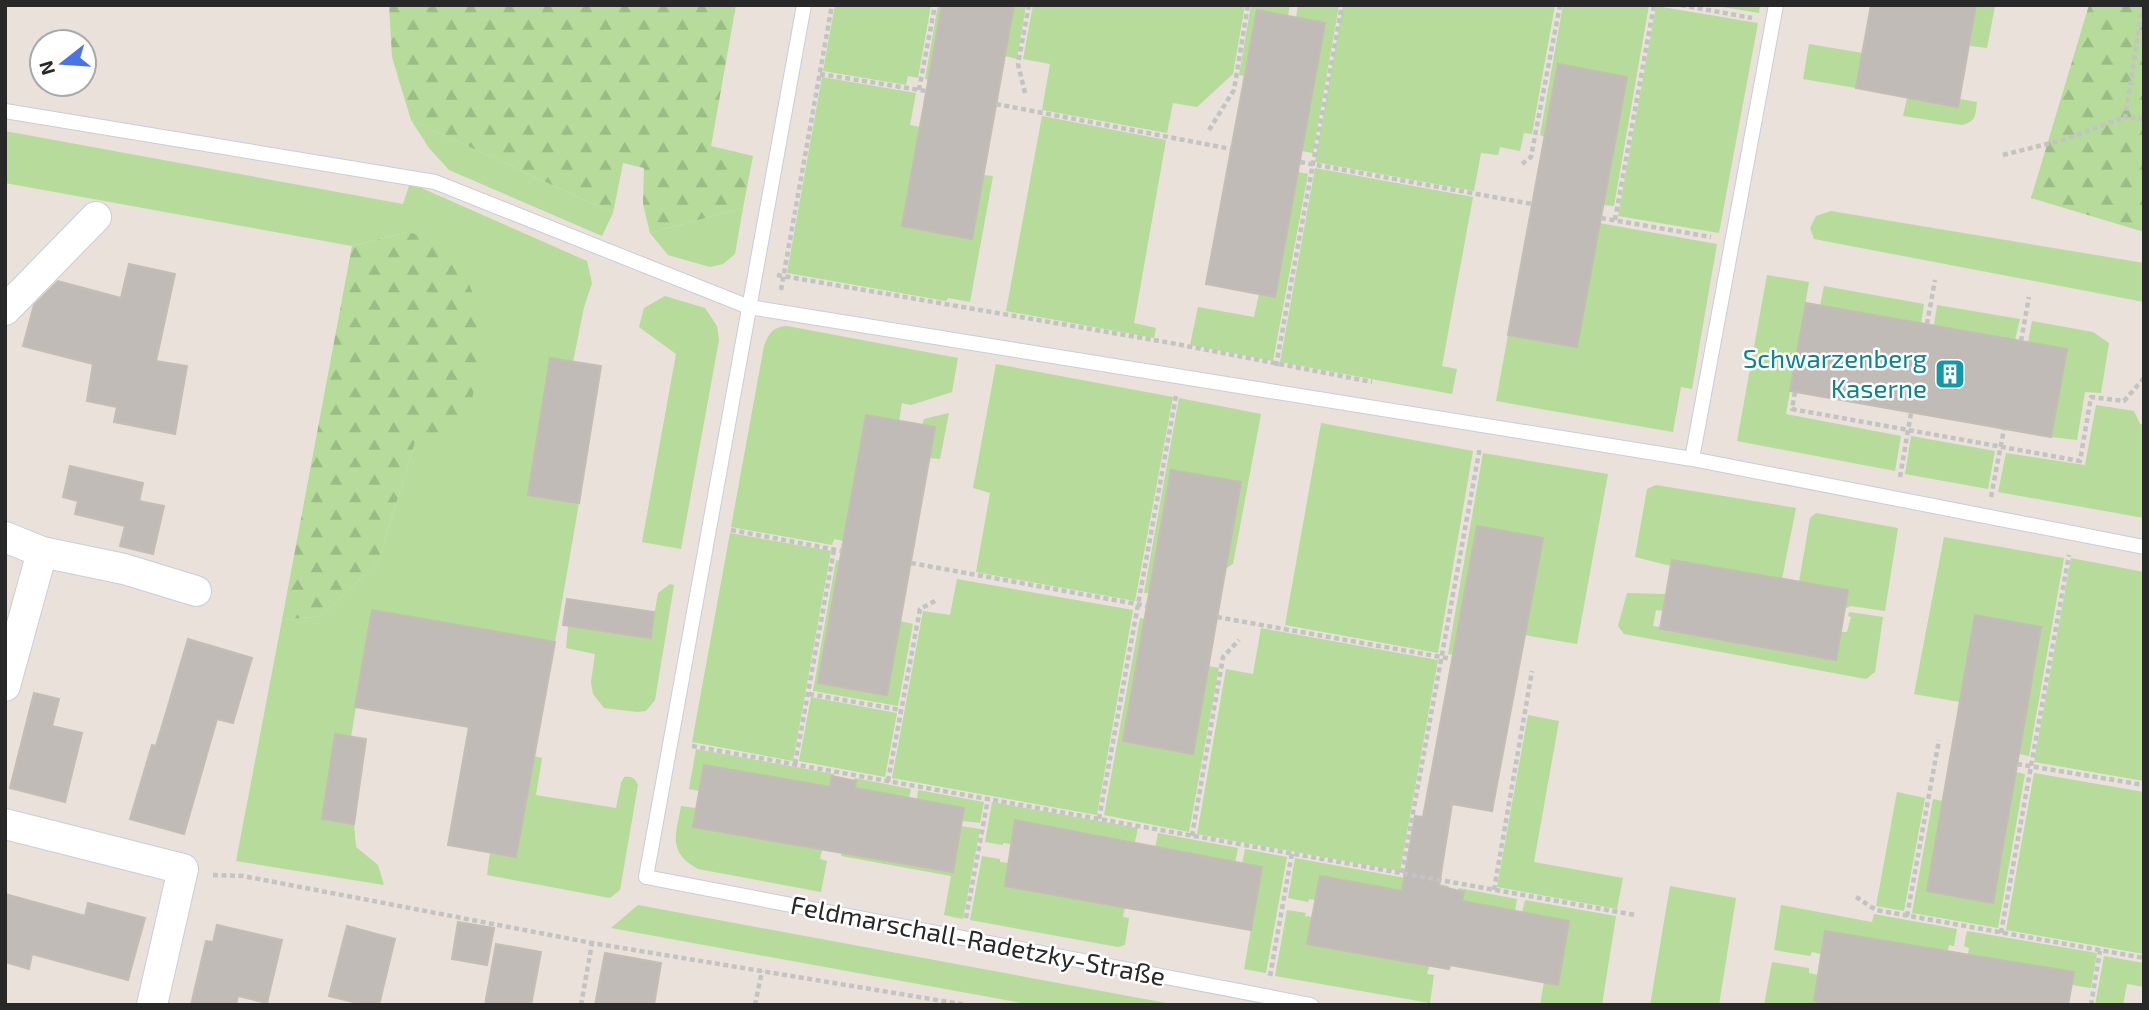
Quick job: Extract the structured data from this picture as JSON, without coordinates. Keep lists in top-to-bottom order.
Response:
{
  "streets": {
    "lane": ["Feldmarschall-Radetzky-Straße"]
  },
  "places": {
    "building": ["Schwarzenberg Kaserne"]
  },
  "north": "left"
}
